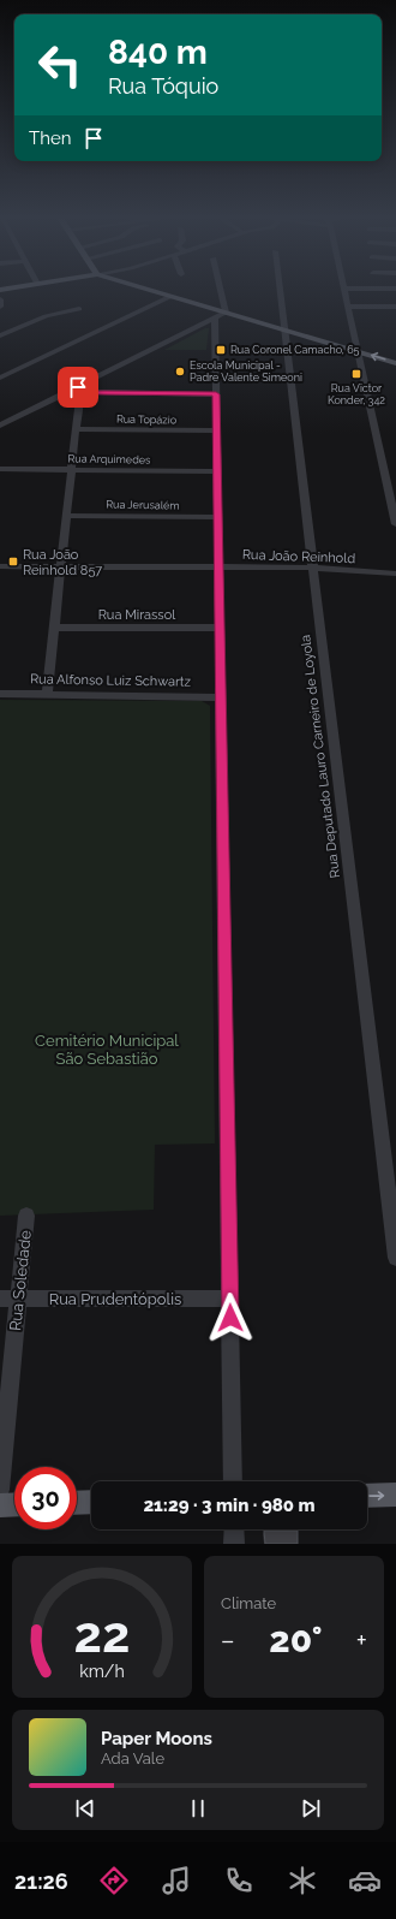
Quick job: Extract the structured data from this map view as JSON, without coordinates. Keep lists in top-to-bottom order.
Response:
{
  "streets": {
    "street": [
      "Rua Topázio",
      "Rua Arquimedes",
      "Rua Jerusalém",
      "Rua João Reinhold",
      "Rua Mirassol",
      "Rua Alfonso Luiz Schwartz",
      "Rua Deputado Lauro Carneiro de Loyola",
      "Rua Soledade",
      "Rua Prudentópolis"
    ]
  },
  "crossings": [
    ["Rua João Reinhold", "Rua Deputado Lauro Carneiro de Loyola"],
    ["Rua Soledade", "Rua Prudentópolis"]
  ],
  "parks": ["Cemitério Municipal São Sebastião"],
  "places": {
    "transit": ["Rua Coronel Camacho, 65", "Rua Victor Konder, 342", "Rua João Reinhold 857"],
    "other": ["Escola Municipal - Padre Valente Simeoni"]
  },
  "page": {
    "turn": ["840 m", "Rua Tóquio"],
    "then": "Then",
    "limit": "30",
    "trip": "21:29 · 3 min · 980 m",
    "tile": "Climate",
    "heat": ["−", "20°", "+"],
    "song": ["Paper Moons", "Ada Vale"],
    "tabs": "21:26",
    "gauge": ["22", "km/h"]
  }
}
